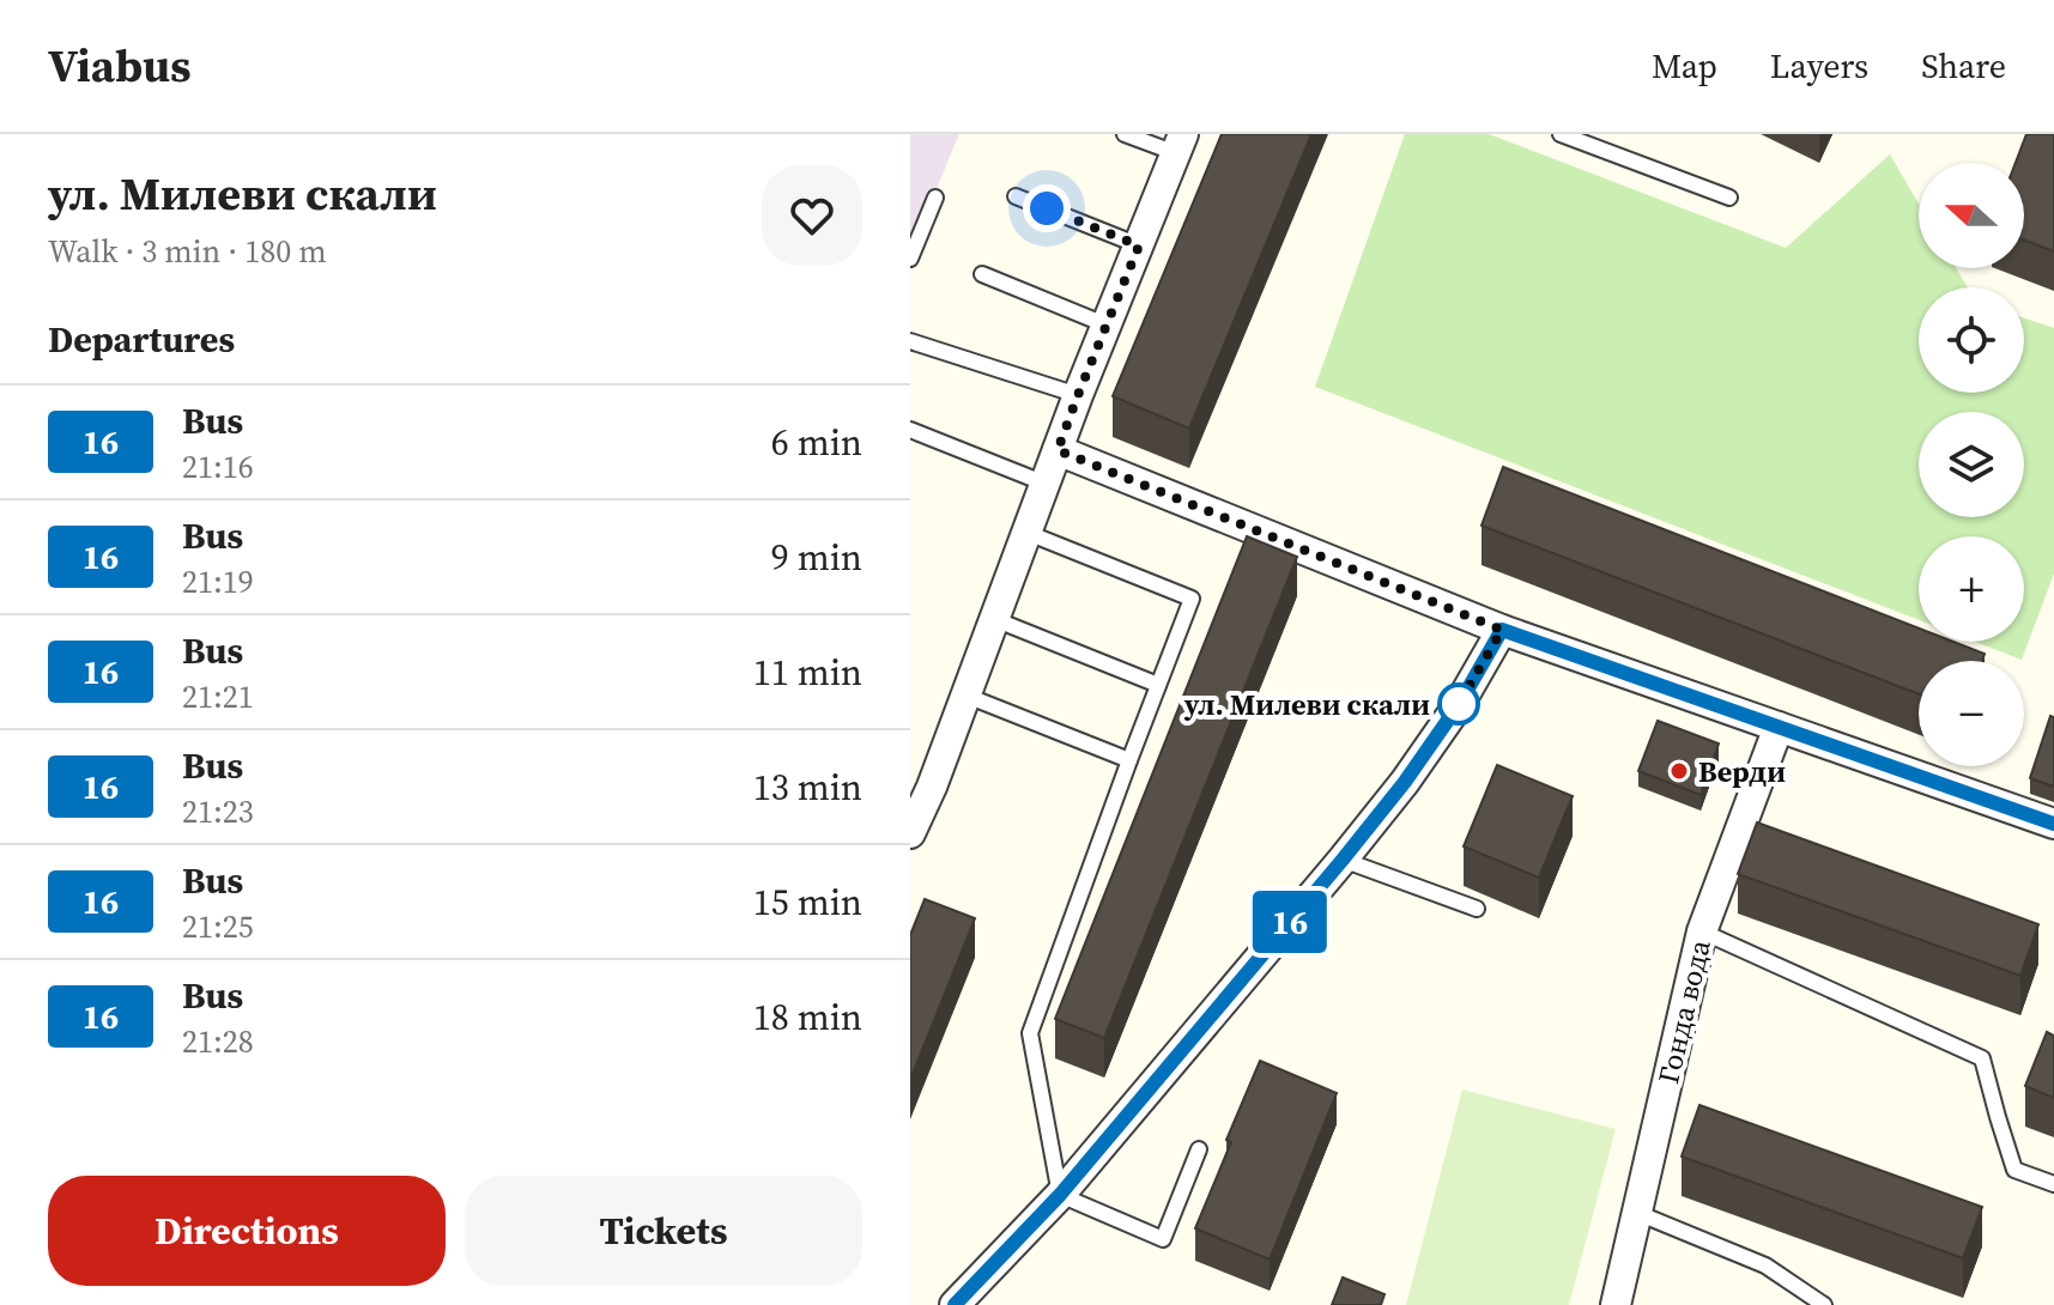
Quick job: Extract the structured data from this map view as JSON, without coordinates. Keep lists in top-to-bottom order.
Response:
{
  "streets": {
    "street": ["Гонда вода"]
  },
  "places": ["ул. Милеви скали", "Верди"],
  "lines": ["bus line 16"],
  "north": "left",
  "page": {
    "header": "Viabus",
    "nav": ["Map", "Layers", "Share"],
    "heading": [
      ["ул. Милеви скали", "Walk · 3 min · 180 m"],
      "Departures"
    ],
    "on_map": "16",
    "map_buttons": ["+", "−"],
    "list": [
      {
        "mark": "16",
        "name": "Bus",
        "note": "21:16",
        "value": "6 min"
      },
      {
        "mark": "16",
        "name": "Bus",
        "note": "21:19",
        "value": "9 min"
      },
      {
        "mark": "16",
        "name": "Bus",
        "note": "21:21",
        "value": "11 min"
      },
      {
        "mark": "16",
        "name": "Bus",
        "note": "21:23",
        "value": "13 min"
      },
      {
        "mark": "16",
        "name": "Bus",
        "note": "21:25",
        "value": "15 min"
      },
      {
        "mark": "16",
        "name": "Bus",
        "note": "21:28",
        "value": "18 min"
      }
    ],
    "buttons": ["Directions", "Tickets"]
  }
}
